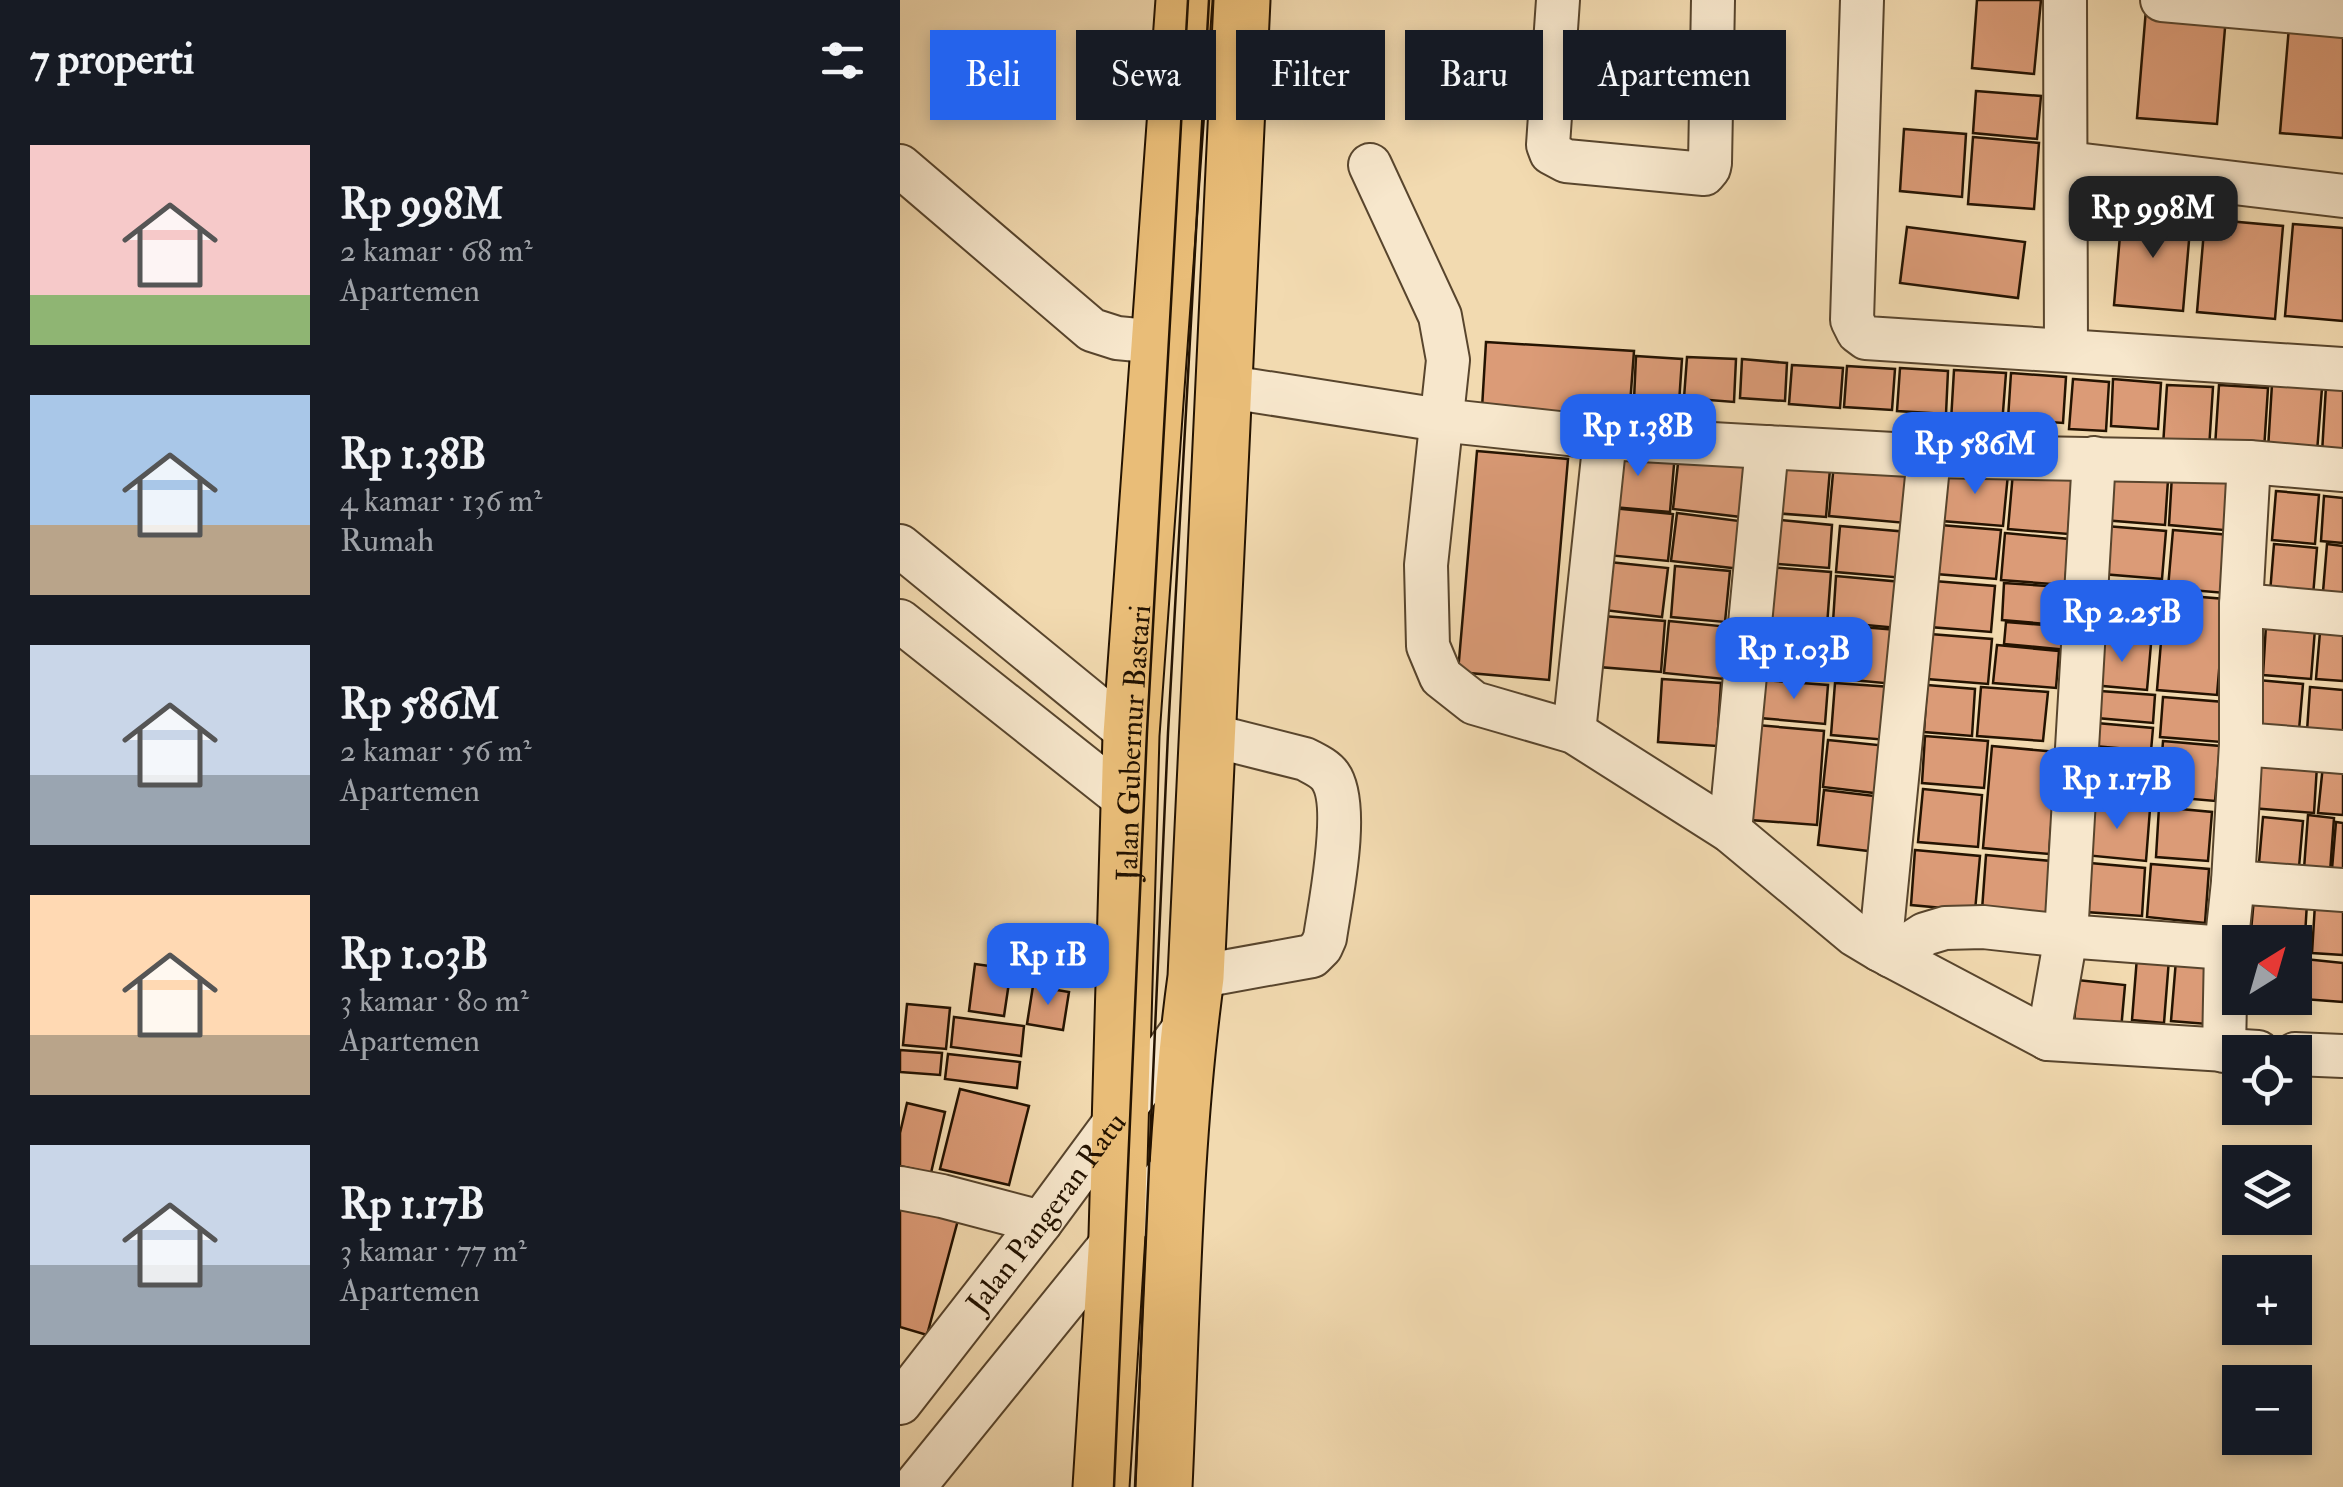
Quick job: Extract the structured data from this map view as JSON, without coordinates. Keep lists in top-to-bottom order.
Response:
{
  "streets": {
    "highway": ["Jalan Gubernur Bastari"],
    "street": ["Jalan Pangeran Ratu"]
  },
  "crossings": [
    ["Jalan Gubernur Bastari", "Jalan Pangeran Ratu"]
  ],
  "north": "top right",
  "page": {
    "heading": "7 properti",
    "chip": [
      "Beli",
      "Sewa",
      "Filter",
      "Baru",
      "Apartemen"
    ],
    "list": [
      {
        "name": "Rp 998M",
        "note": "2 kamar · 68 m² · Apartemen"
      },
      {
        "name": "Rp 1.38B",
        "note": "4 kamar · 136 m² · Rumah"
      },
      {
        "name": "Rp 586M",
        "note": "2 kamar · 56 m² · Apartemen"
      },
      {
        "name": "Rp 1.03B",
        "note": "3 kamar · 80 m² · Apartemen"
      },
      {
        "name": "Rp 1.17B",
        "note": "3 kamar · 77 m² · Apartemen"
      }
    ],
    "price": [
      "Rp 998M",
      "Rp 1.38B",
      "Rp 586M",
      "Rp 2.25B",
      "Rp 1.03B",
      "Rp 1.17B",
      "Rp 1B"
    ],
    "map_buttons": ["+", "−"]
  }
}
